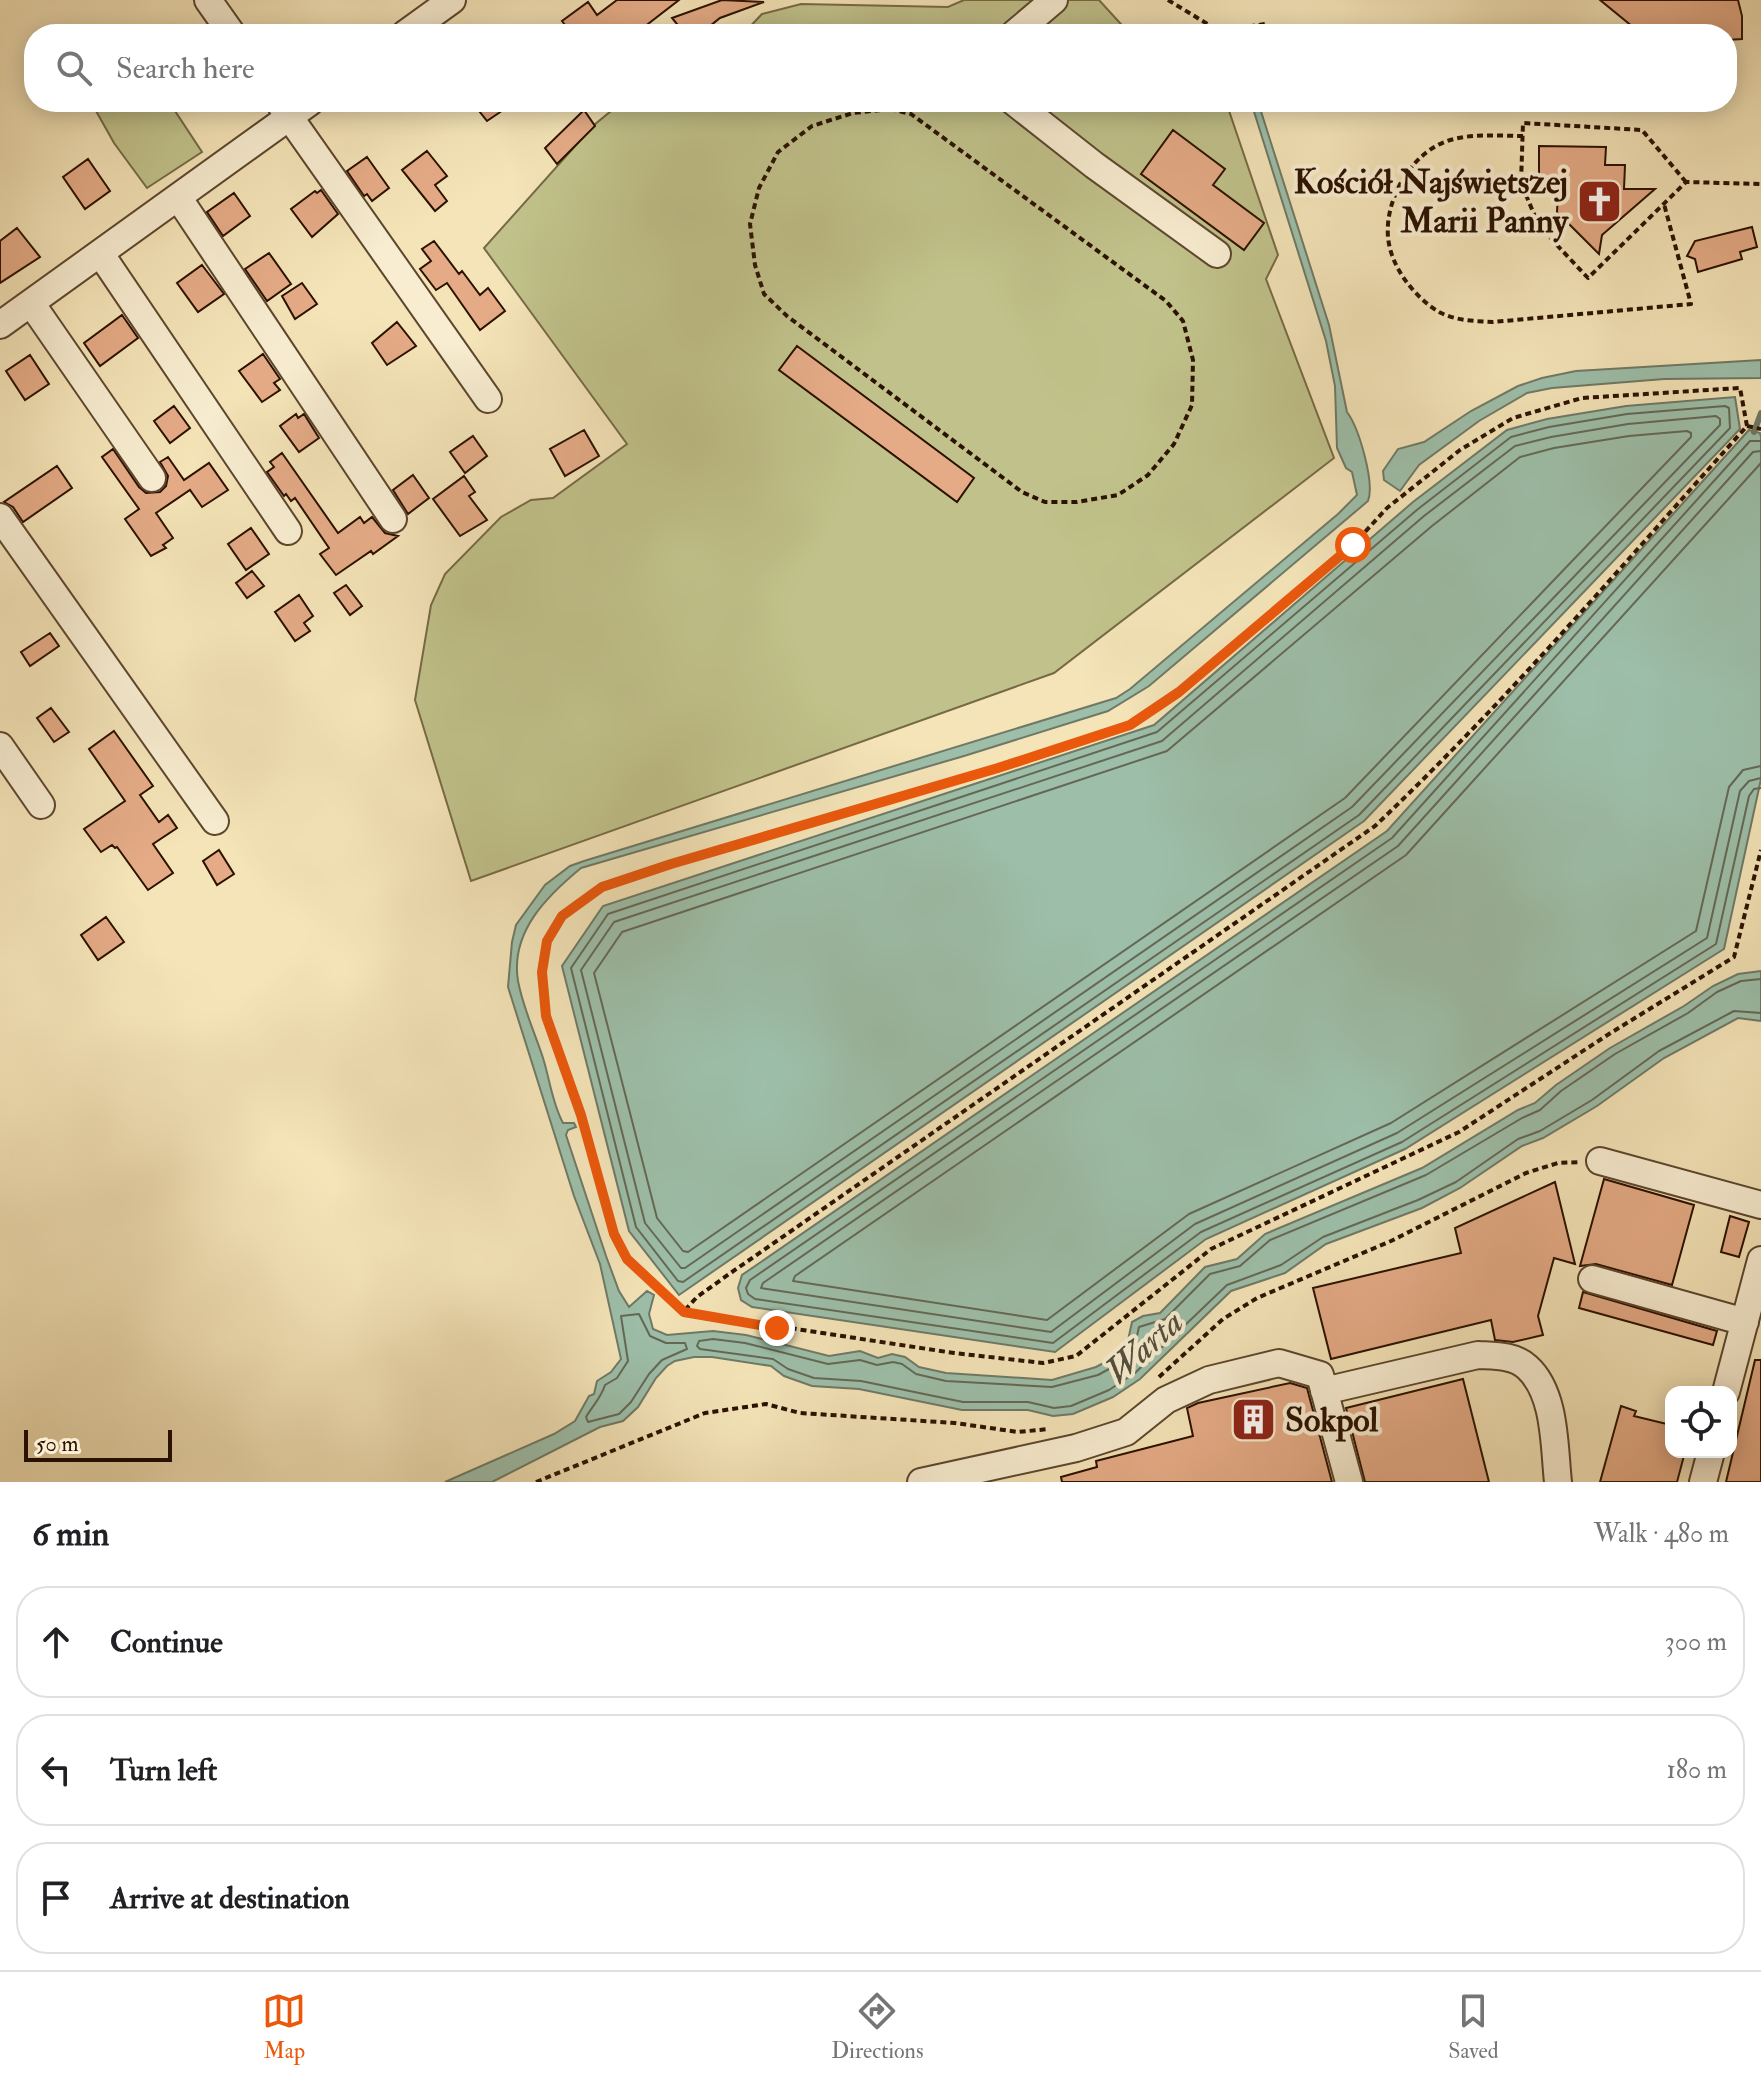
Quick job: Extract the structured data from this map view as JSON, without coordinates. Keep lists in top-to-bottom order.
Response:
{
  "water": ["Warta"],
  "places": {
    "church": ["Kościół Najświętszej Marii Panny"],
    "building": ["Sokpol"]
  },
  "scale_bar": "50 m",
  "page": {
    "search": "Search here",
    "scale": "50 m",
    "heading": ["6 min", "Walk · 480 m"],
    "list": [
      ["Continue", "300 m"],
      ["Turn left", "180 m"],
      "Arrive at destination"
    ],
    "nav": ["Map", "Directions", "Saved"]
  }
}
